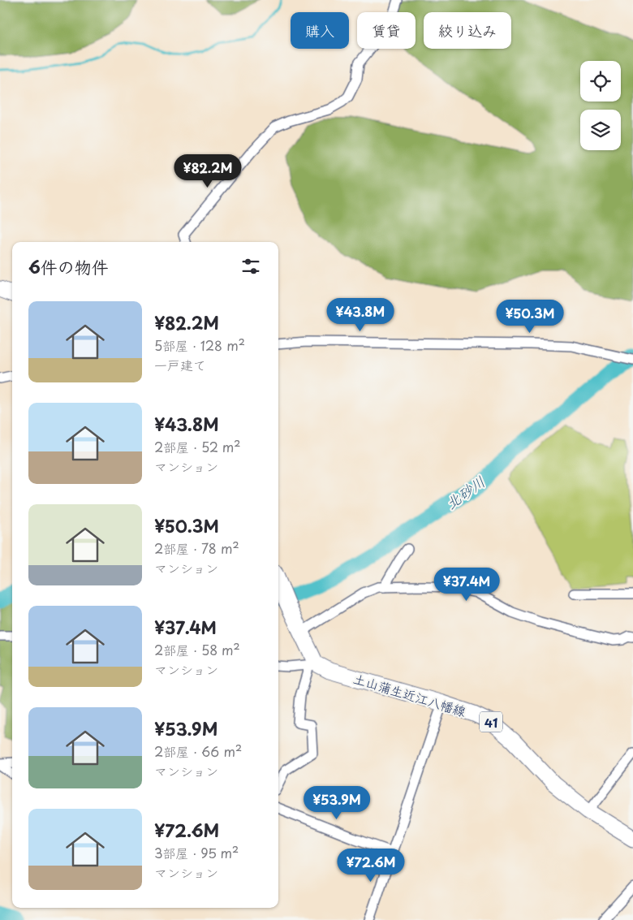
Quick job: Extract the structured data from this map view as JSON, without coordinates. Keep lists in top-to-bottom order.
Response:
{
  "streets": {
    "main road": ["土山蒲生近江八幡線", "41"]
  },
  "water": ["北砂川"],
  "page": {
    "chip": ["購入", "賃貸", "絞り込み"],
    "price": [
      "¥82.2M",
      "¥43.8M",
      "¥50.3M",
      "¥37.4M",
      "¥53.9M",
      "¥72.6M"
    ],
    "heading": "6件の物件",
    "list": [
      {
        "name": "¥82.2M",
        "note": "5部屋 · 128 m² · 一戸建て"
      },
      {
        "name": "¥43.8M",
        "note": "2部屋 · 52 m² · マンション"
      },
      {
        "name": "¥50.3M",
        "note": "2部屋 · 78 m² · マンション"
      },
      {
        "name": "¥37.4M",
        "note": "2部屋 · 58 m² · マンション"
      },
      {
        "name": "¥53.9M",
        "note": "2部屋 · 66 m² · マンション"
      },
      {
        "name": "¥72.6M",
        "note": "3部屋 · 95 m² · マンション"
      }
    ]
  }
}
